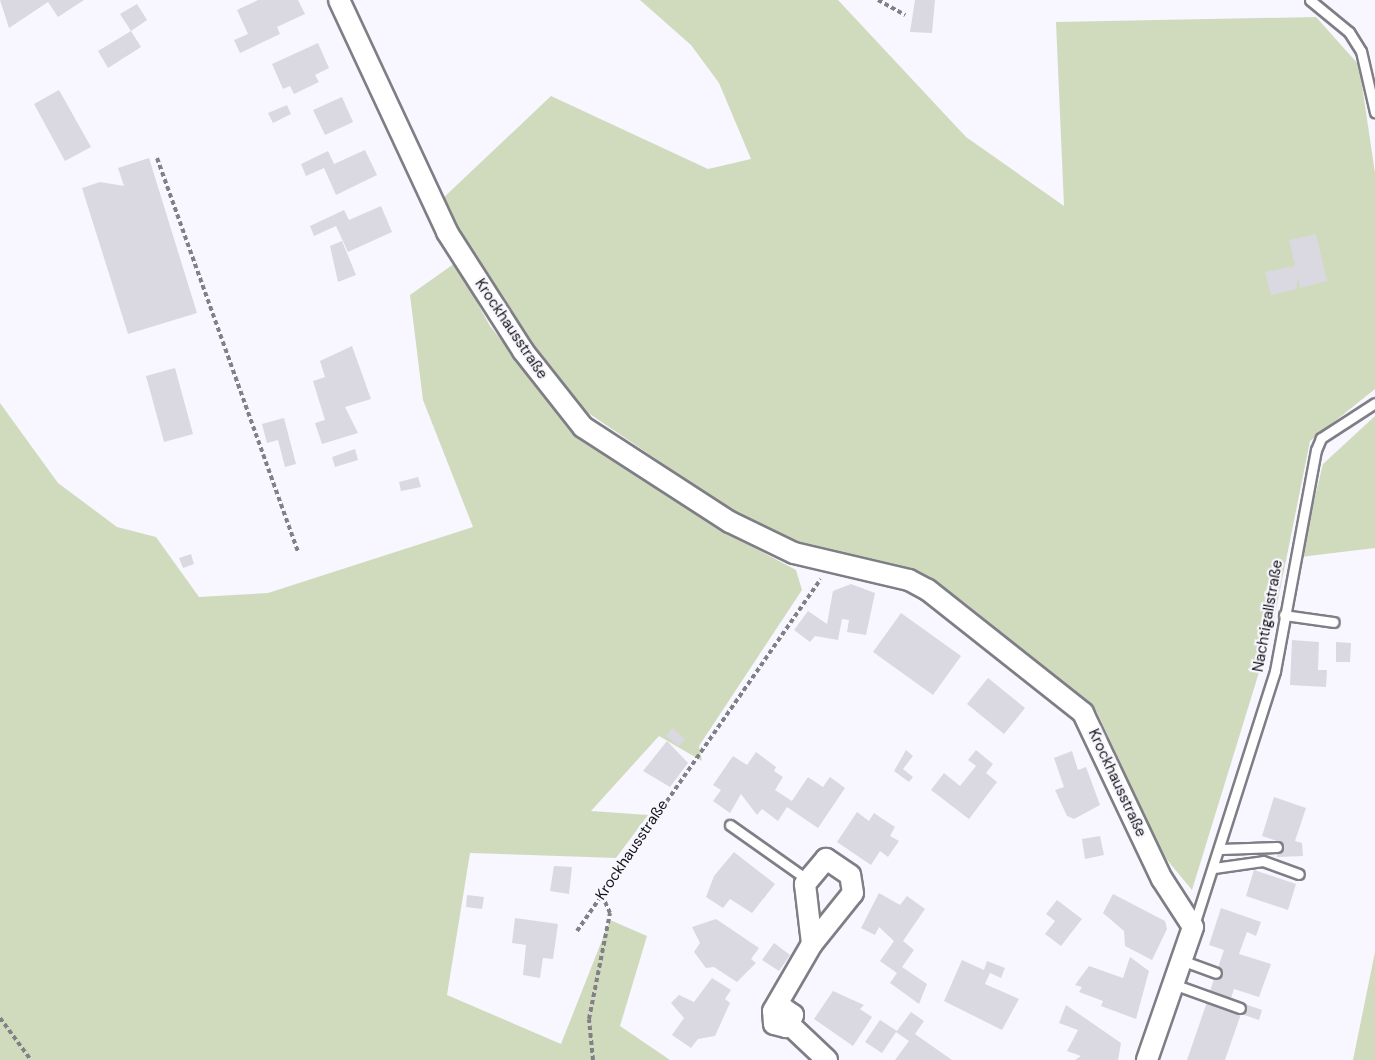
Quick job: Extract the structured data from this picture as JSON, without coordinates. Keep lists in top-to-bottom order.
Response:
{
  "streets": {
    "street": ["Krockhausstraße"],
    "lane": ["Nachtigallstraße"]
  },
  "crossings": [
    ["Krockhausstraße", "Nachtigallstraße"]
  ]
}
